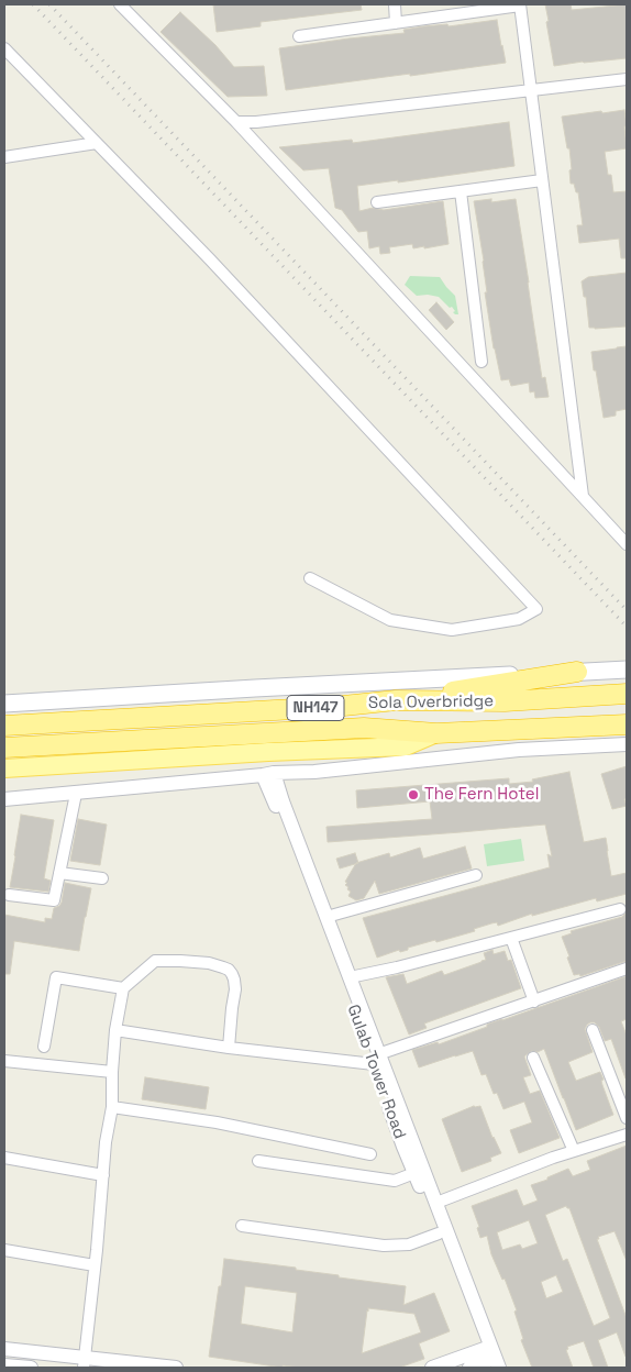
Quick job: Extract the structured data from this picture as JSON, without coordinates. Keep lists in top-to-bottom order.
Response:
{
  "streets": {
    "highway": ["Sola Overbridge", "NH147"],
    "street": ["Gulab Tower Road"]
  },
  "places": ["The Fern Hotel"]
}
